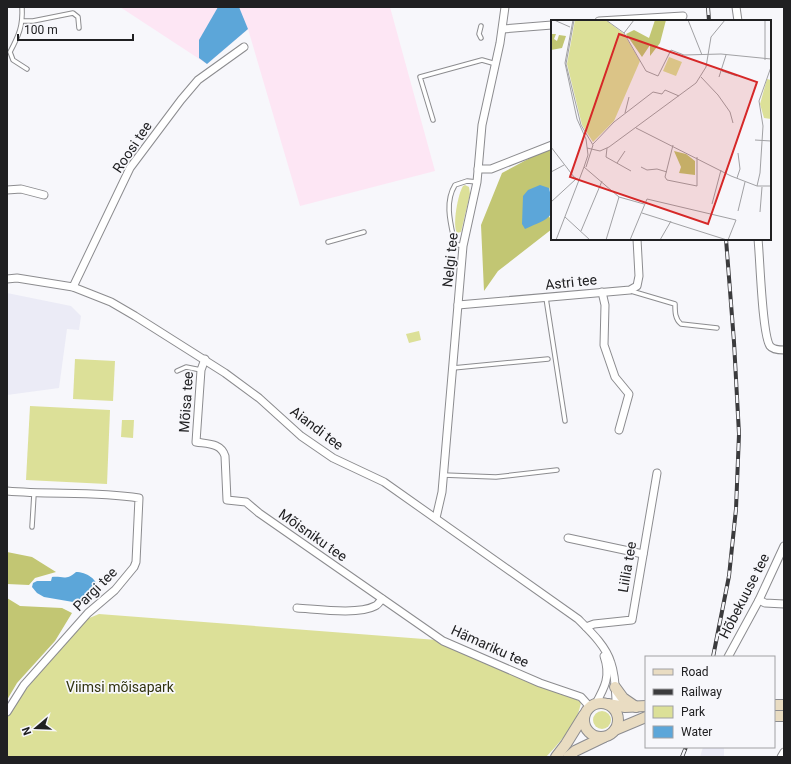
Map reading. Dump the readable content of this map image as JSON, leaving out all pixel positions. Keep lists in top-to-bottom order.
{
  "streets": {
    "street": [
      "Roosi tee",
      "Nelgi tee",
      "Astri tee",
      "Mõisa tee",
      "Aiandi tee",
      "Mõisniku tee",
      "Liilia tee",
      "Pargi tee",
      "Hõbekuuse tee",
      "Hämariku tee"
    ]
  },
  "crossings": [
    ["Roosi tee", "Aiandi tee"],
    ["Nelgi tee", "Astri tee"],
    ["Nelgi tee", "Aiandi tee"],
    ["Mõisa tee", "Aiandi tee"],
    ["Mõisa tee", "Mõisniku tee"],
    ["Aiandi tee", "Liilia tee"],
    ["Aiandi tee", "Hämariku tee"],
    ["Mõisniku tee", "Hämariku tee"]
  ],
  "parks": ["Viimsi mõisapark"],
  "legend": [
    "Road",
    "Railway",
    "Park",
    "Water"
  ],
  "scale_bar": "100 m",
  "north": "left"
}
